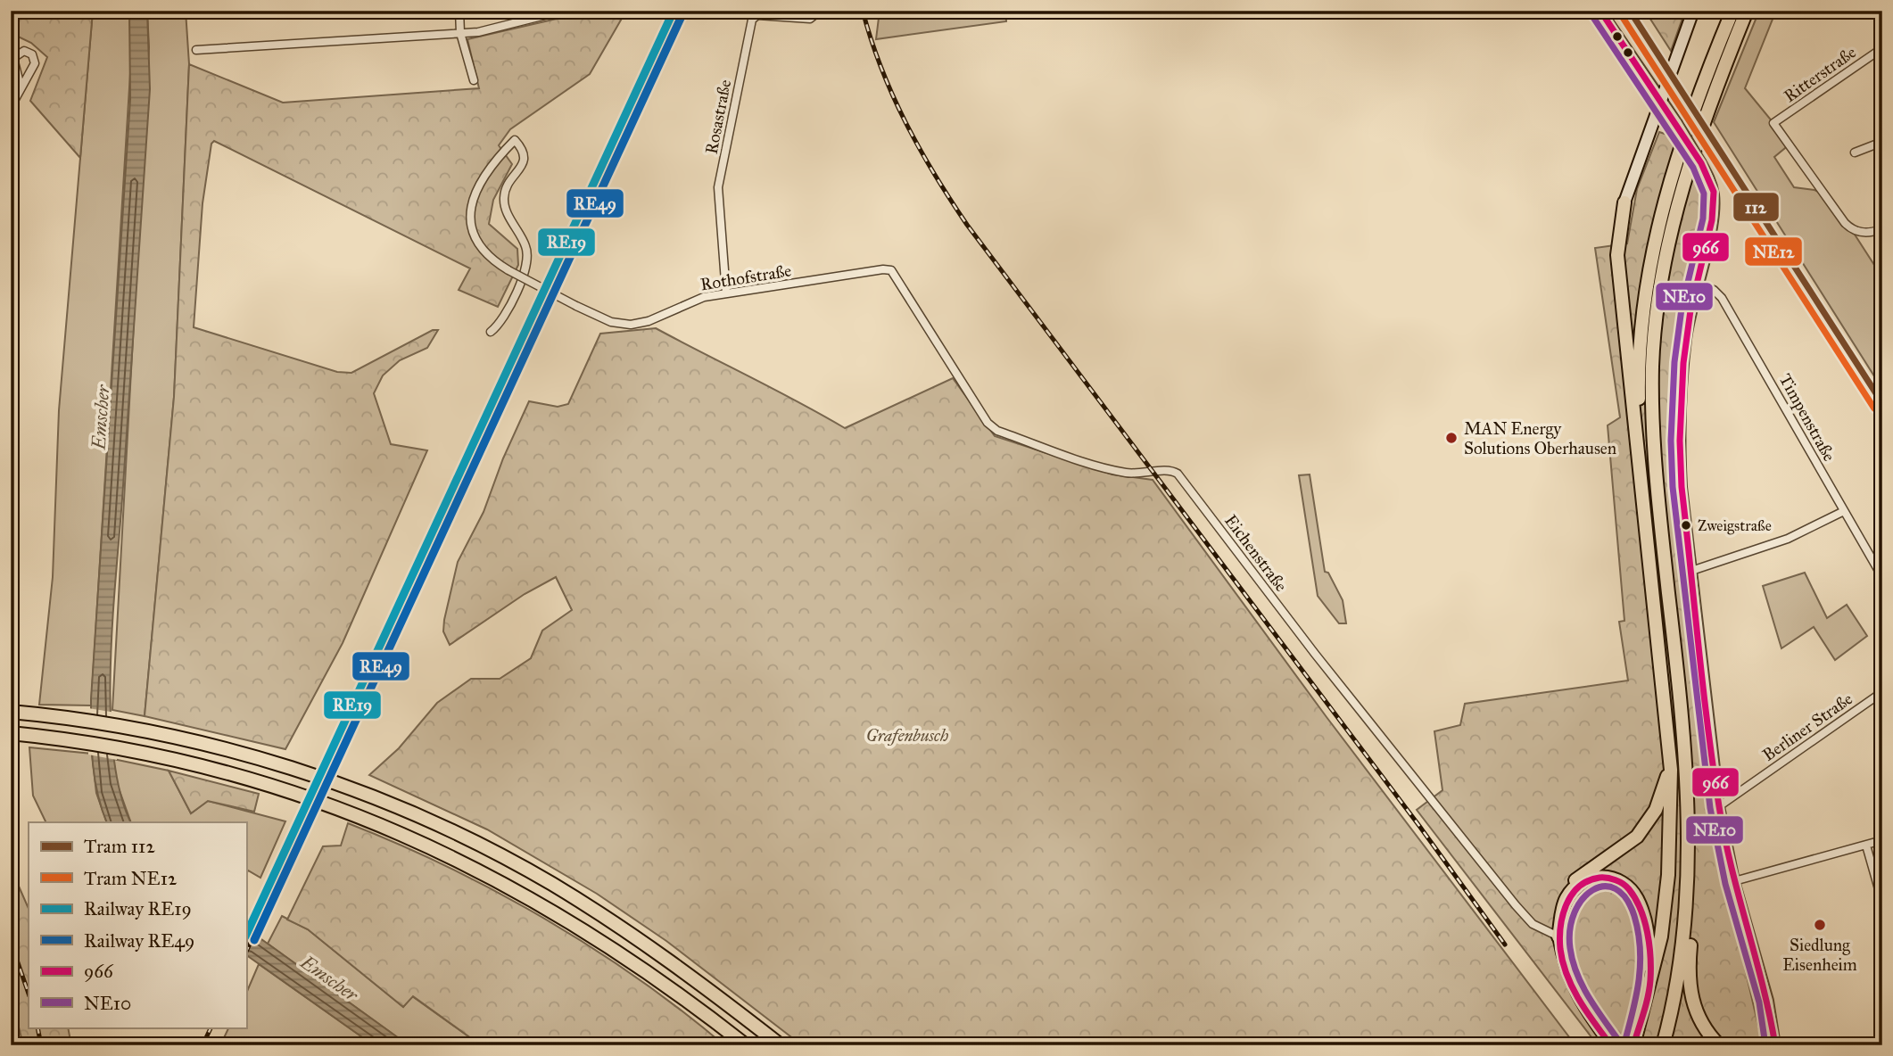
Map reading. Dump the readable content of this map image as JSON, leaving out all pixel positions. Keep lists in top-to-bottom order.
{
  "streets": {
    "street": [
      "Ritterstraße",
      "Rosastraße",
      "Rothofstraße",
      "Timpenstraße",
      "Eichenstraße",
      "Berliner Straße"
    ]
  },
  "crossings": [
    ["Rosastraße", "Rothofstraße"],
    ["Rothofstraße", "Eichenstraße"]
  ],
  "water": ["Emscher"],
  "parks": ["Grafenbusch"],
  "places": ["MAN Energy Solutions Oberhausen", "Zweigstraße", "Siedlung Eisenheim"],
  "lines": [
    "tram line 112",
    "rail line RE19",
    "transit line 966",
    "rail line RE49",
    "tram line NE12",
    "transit line NE10"
  ],
  "legend": [
    "Tram 112",
    "Tram NE12",
    "Railway RE19",
    "Railway RE49",
    "966",
    "NE10"
  ]
}
